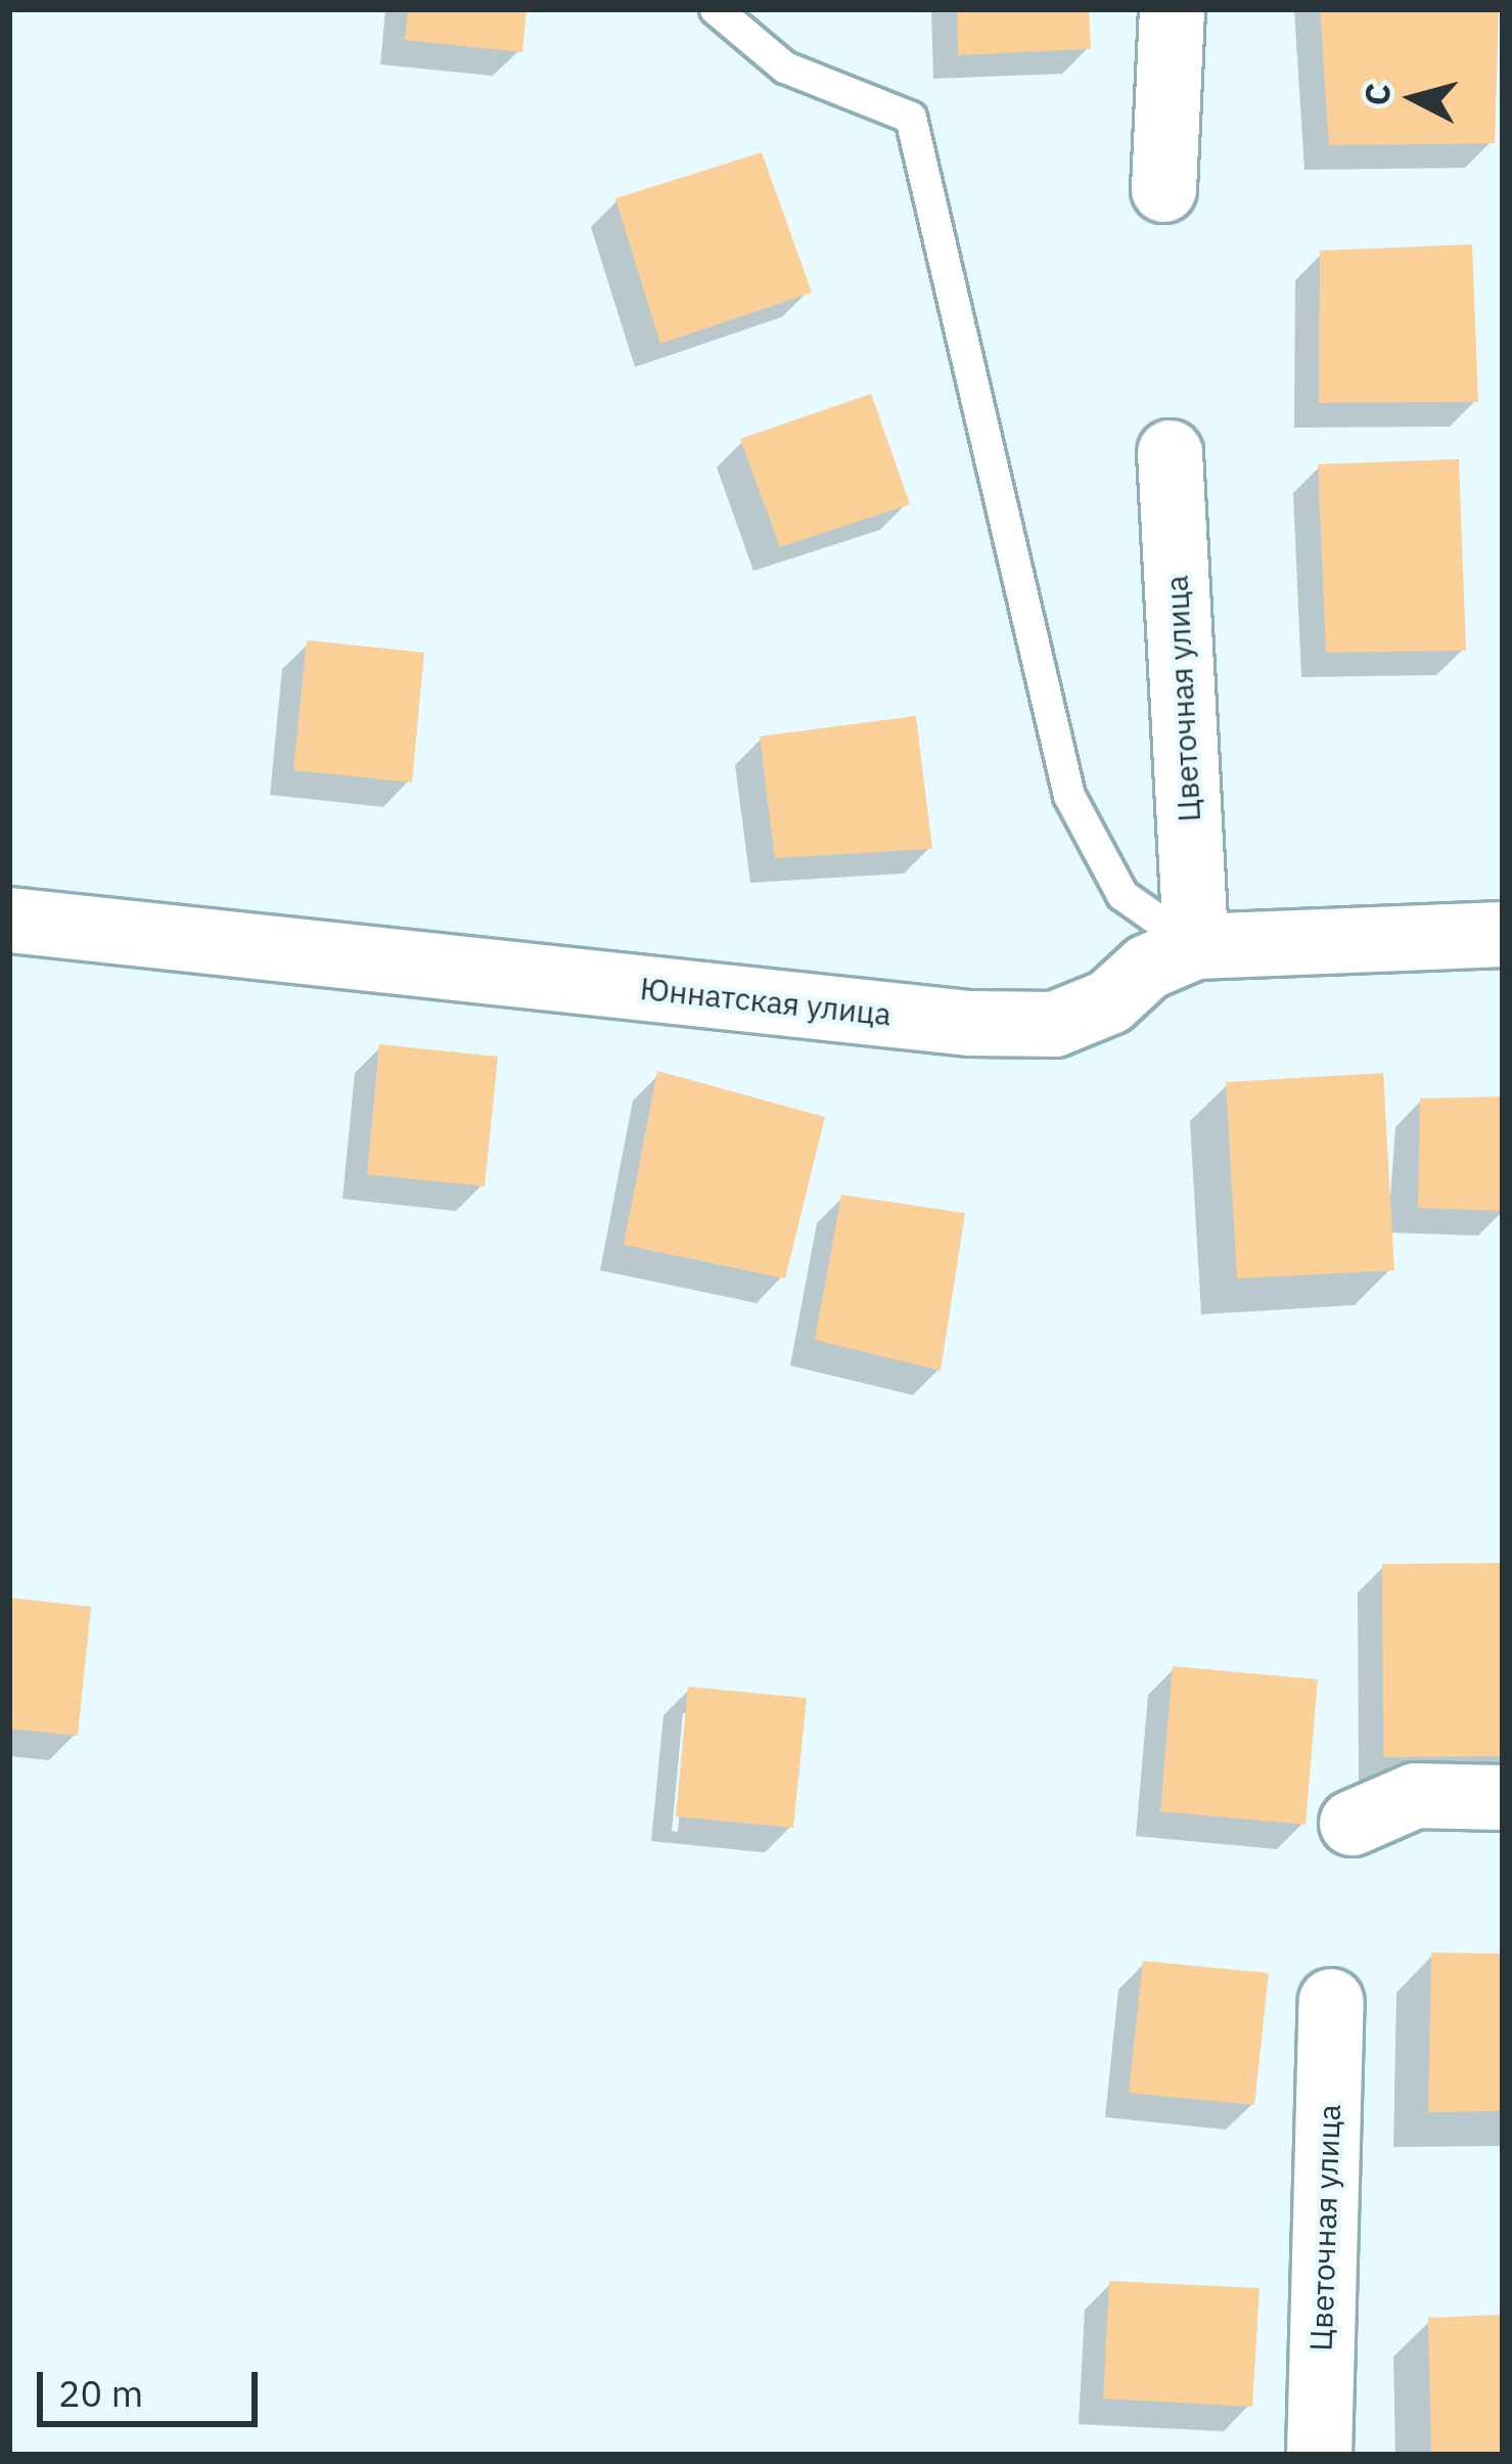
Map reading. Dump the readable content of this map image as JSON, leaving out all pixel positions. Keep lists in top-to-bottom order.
{
  "streets": {
    "street": ["Цветочная улица", "Юннатская улица"]
  },
  "crossings": [
    ["Цветочная улица", "Юннатская улица"]
  ],
  "scale_bar": "20 m",
  "north": "left"
}
